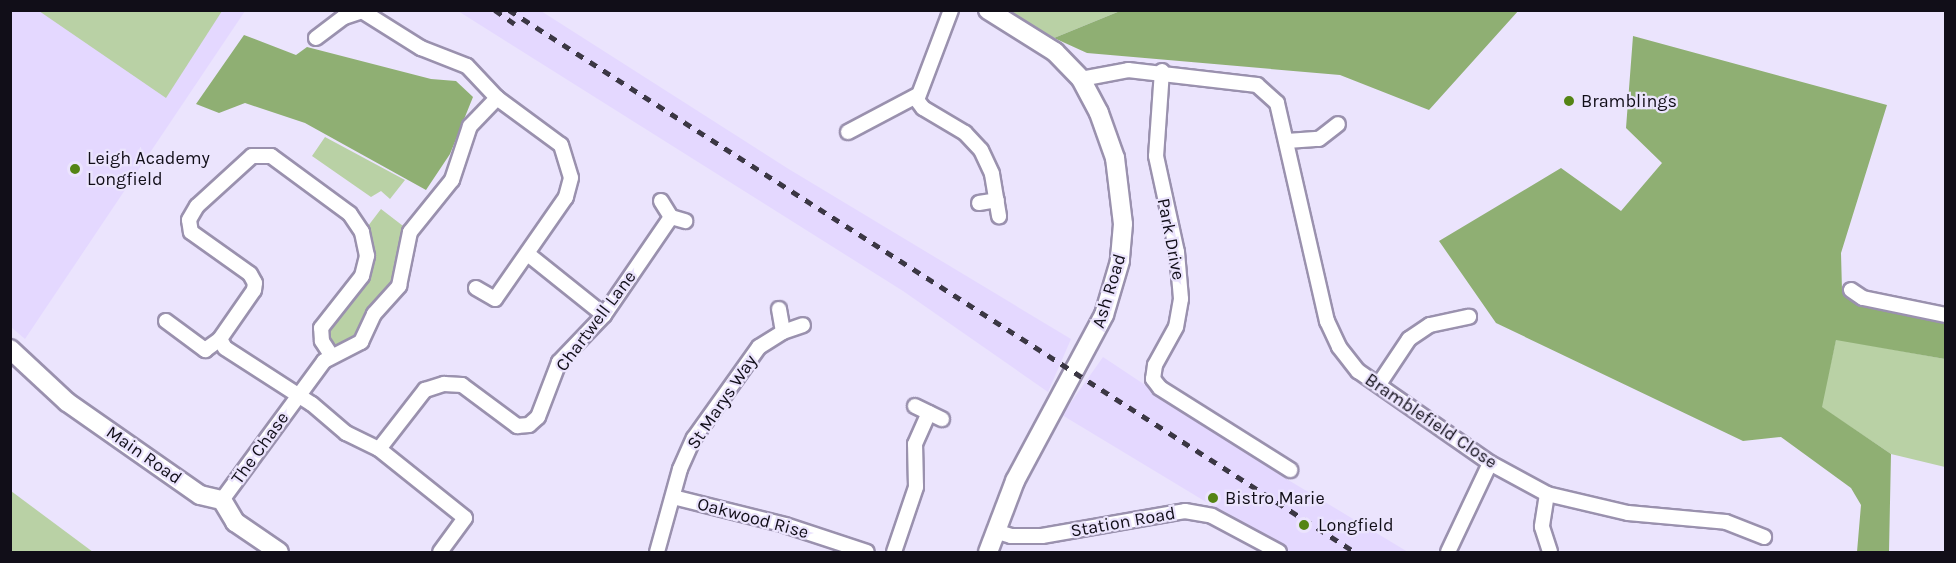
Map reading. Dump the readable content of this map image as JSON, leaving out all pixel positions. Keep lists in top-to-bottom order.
{
  "streets": {
    "street": [
      "Park Drive",
      "Ash Road",
      "Chartwell Lane",
      "St Marys Way",
      "Bramblefield Close",
      "The Chase",
      "Main Road",
      "Oakwood Rise",
      "Station Road"
    ]
  },
  "crossings": [
    ["Park Drive", "Bramblefield Close"],
    ["Ash Road", "Bramblefield Close"],
    ["Ash Road", "Station Road"],
    ["St Marys Way", "Oakwood Rise"],
    ["The Chase", "Main Road"]
  ],
  "places": [
    "Bramblings",
    "Leigh Academy Longfield",
    "Bistro Marie",
    "Longfield"
  ]
}
